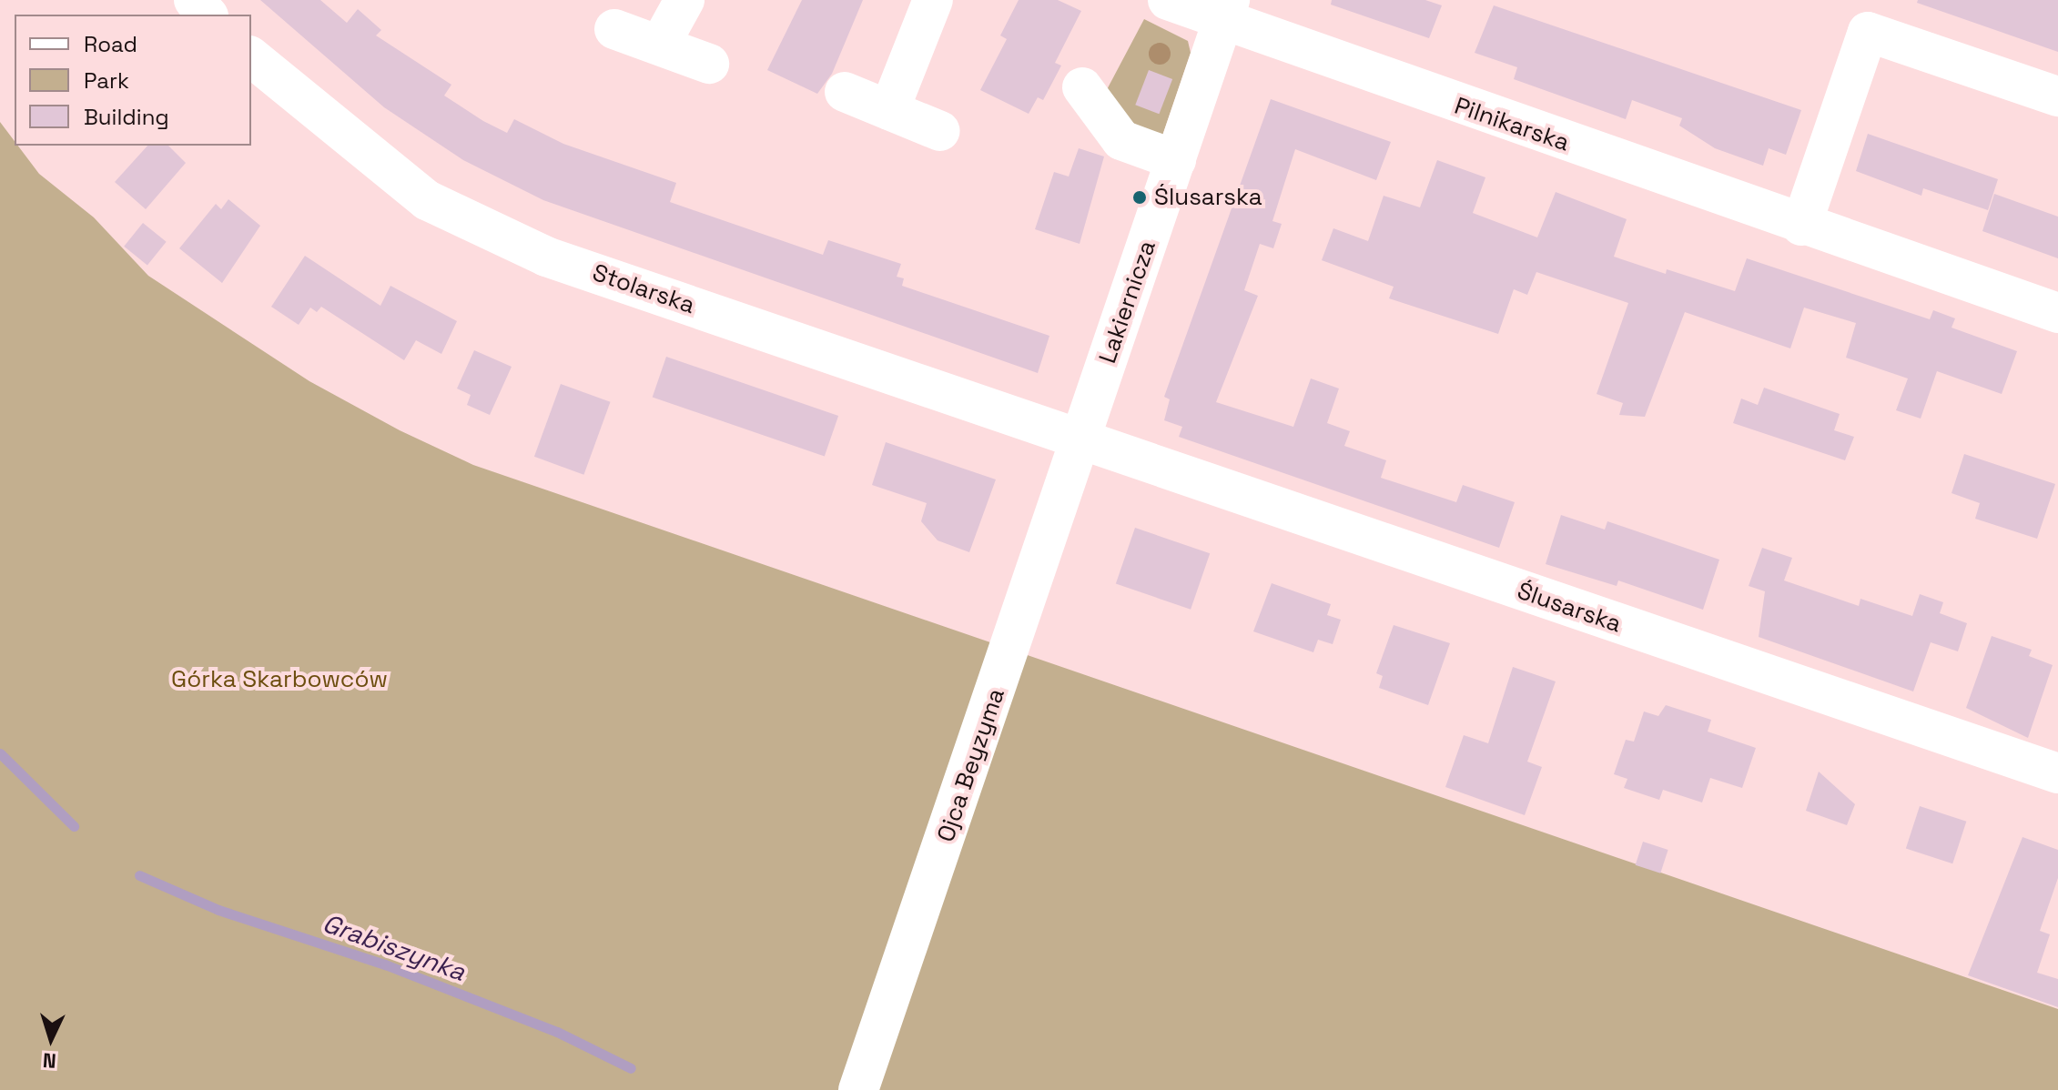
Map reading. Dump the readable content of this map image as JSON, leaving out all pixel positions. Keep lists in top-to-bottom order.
{
  "streets": {
    "street": [
      "Pilnikarska",
      "Stolarska",
      "Lakiernicza",
      "Ślusarska",
      "Ojca Beyzyma"
    ]
  },
  "crossings": [
    ["Pilnikarska", "Lakiernicza"],
    ["Stolarska", "Lakiernicza"],
    ["Stolarska", "Ślusarska"],
    ["Stolarska", "Ojca Beyzyma"],
    ["Lakiernicza", "Ślusarska"],
    ["Lakiernicza", "Ojca Beyzyma"],
    ["Ślusarska", "Ojca Beyzyma"]
  ],
  "water": ["Grabiszynka"],
  "parks": ["Górka Skarbowców"],
  "places": ["Ślusarska"],
  "legend": ["Road", "Park", "Building"],
  "north": "bottom"
}
